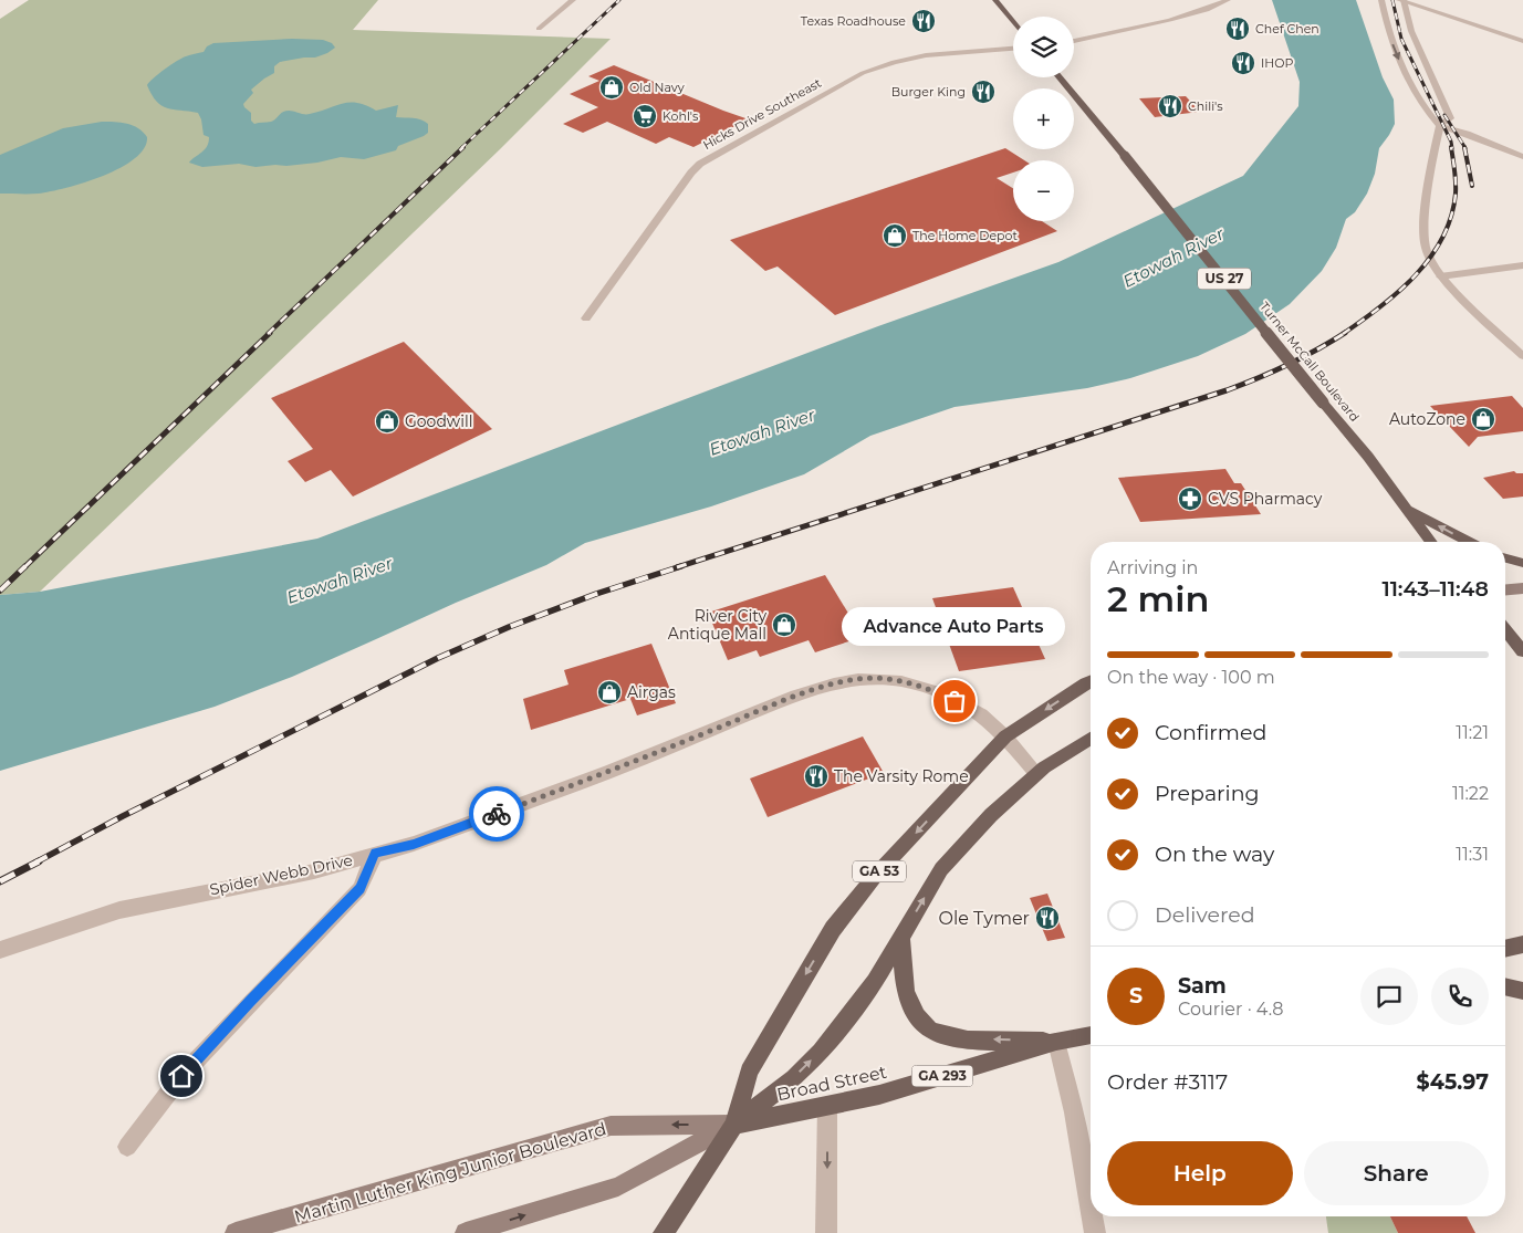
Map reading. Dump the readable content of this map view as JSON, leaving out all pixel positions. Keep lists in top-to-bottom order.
{
  "streets": {
    "main road": [
      "US 27",
      "Turner McCall Boulevard",
      "GA 53",
      "GA 293",
      "Broad Street",
      "Martin Luther King Junior Boulevard"
    ],
    "street": ["Hicks Drive Southeast", "Spider Webb Drive"]
  },
  "crossings": [
    ["GA 53", "Spider Webb Drive"],
    ["GA 53", "GA 293"],
    ["GA 53", "Broad Street"],
    ["GA 53", "Martin Luther King Junior Boulevard"],
    ["GA 293", "Broad Street"],
    ["GA 293", "Martin Luther King Junior Boulevard"],
    ["Broad Street", "Martin Luther King Junior Boulevard"]
  ],
  "water": ["Etowah River"],
  "places": {
    "restaurant": [
      "Texas Roadhouse",
      "Chef Chen",
      "IHOP",
      "Burger King",
      "Chili's",
      "The Varsity Rome",
      "Ole Tymer"
    ],
    "shop": [
      "Old Navy",
      "The Home Depot",
      "AutoZone",
      "Goodwill",
      "River City Antique Mall",
      "Airgas"
    ],
    "supermarket": ["Kohl's"],
    "pharmacy": ["CVS Pharmacy"],
    "other": ["Advance Auto Parts"]
  },
  "page": {
    "map_buttons": ["+", "−"],
    "heading": ["2 min", "Arriving in", "11:43–11:48"],
    "panel": [
      "Sam",
      "Courier · 4.8",
      "Order #3117",
      "$45.97"
    ],
    "bubble": "Advance Auto Parts",
    "bar": "On the way · 100 m",
    "list": [
      ["Confirmed", "11:21"],
      ["Preparing", "11:22"],
      ["On the way", "11:31"],
      "Delivered"
    ],
    "round": "S",
    "buttons": ["Help", "Share"]
  }
}
